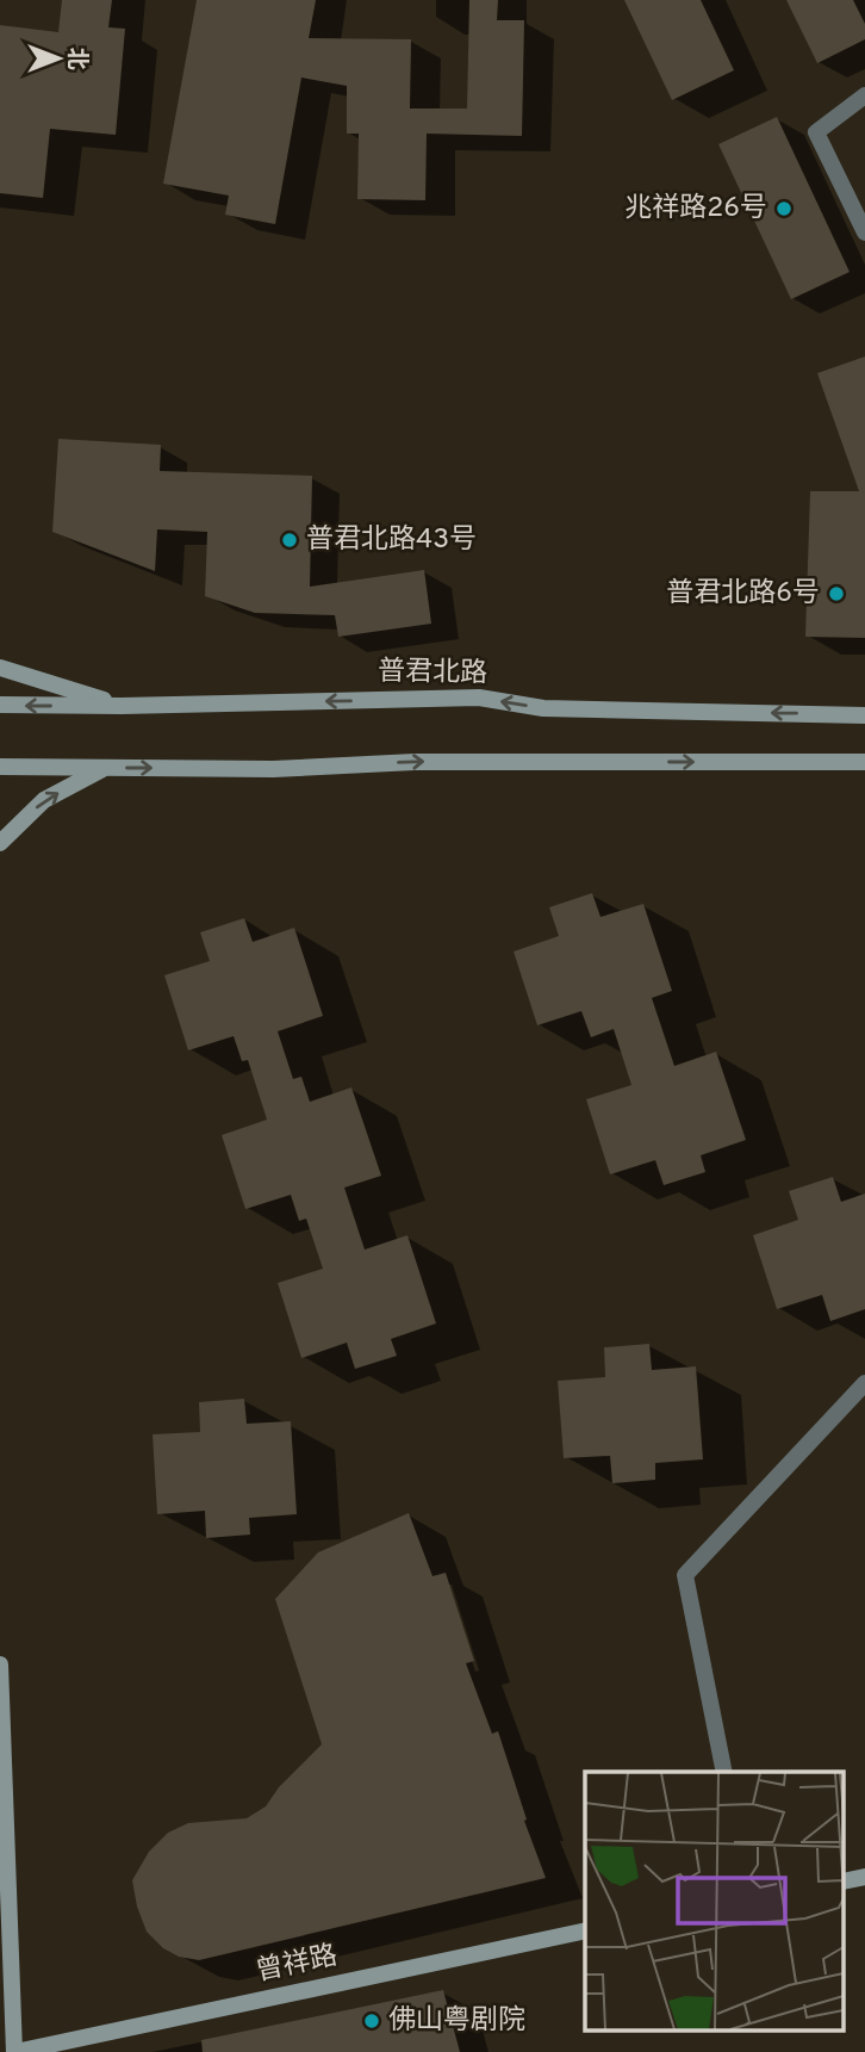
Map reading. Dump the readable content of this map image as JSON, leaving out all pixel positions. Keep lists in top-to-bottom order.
{
  "streets": {
    "main road": ["普君北路", "曾祥路"]
  },
  "places": [
    "兆祥路26号",
    "普君北路43号",
    "普君北路6号",
    "佛山粤剧院"
  ],
  "north": "right"
}
